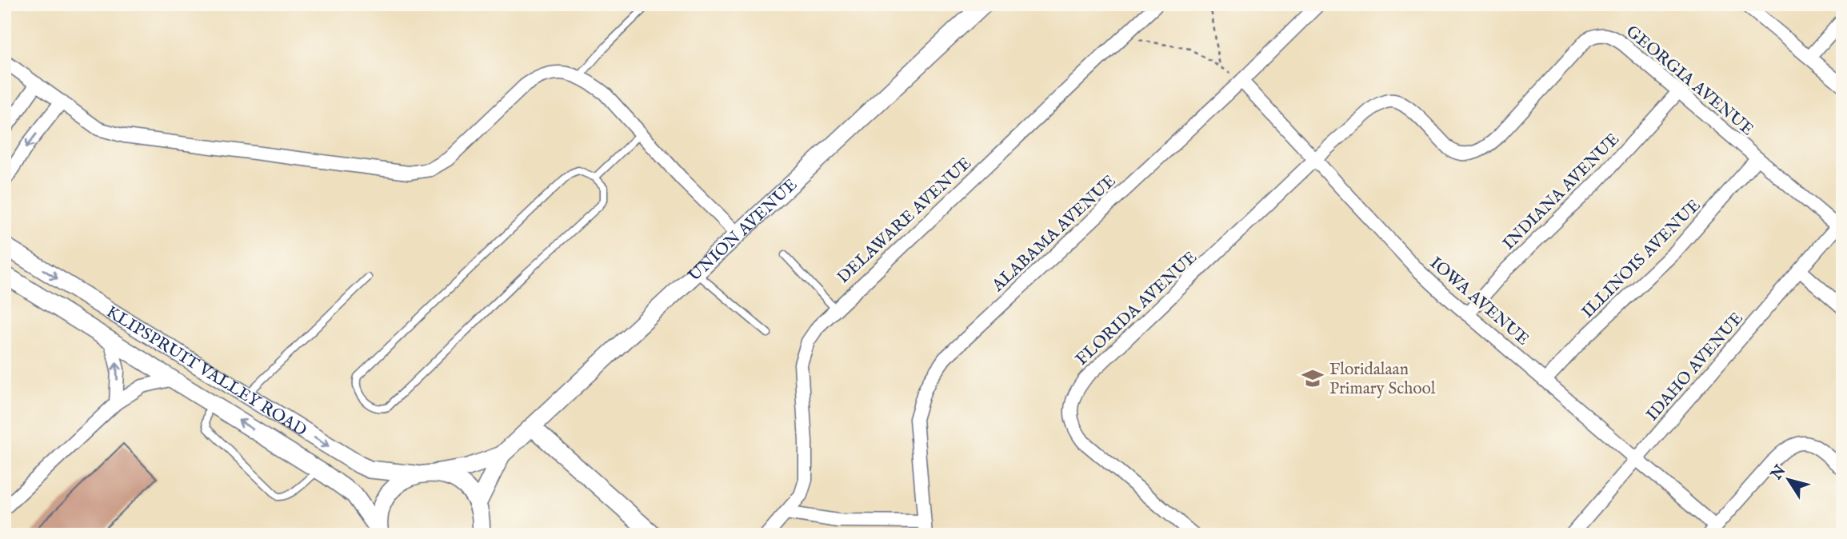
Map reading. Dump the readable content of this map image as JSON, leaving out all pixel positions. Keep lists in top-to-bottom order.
{
  "streets": {
    "street": [
      "GEORGIA AVENUE",
      "INDIANA AVENUE",
      "DELAWARE AVENUE",
      "UNION AVENUE",
      "ALABAMA AVENUE",
      "ILLINOIS AVENUE",
      "IOWA AVENUE",
      "FLORIDA AVENUE",
      "IDAHO AVENUE",
      "KLIPSPRUIT VALLEY ROAD"
    ]
  },
  "crossings": [
    ["GEORGIA AVENUE", "INDIANA AVENUE"],
    ["GEORGIA AVENUE", "ILLINOIS AVENUE"],
    ["GEORGIA AVENUE", "IOWA AVENUE"],
    ["GEORGIA AVENUE", "FLORIDA AVENUE"],
    ["GEORGIA AVENUE", "IDAHO AVENUE"],
    ["INDIANA AVENUE", "IOWA AVENUE"],
    ["UNION AVENUE", "KLIPSPRUIT VALLEY ROAD"],
    ["ALABAMA AVENUE", "IOWA AVENUE"],
    ["ILLINOIS AVENUE", "IOWA AVENUE"],
    ["IOWA AVENUE", "FLORIDA AVENUE"],
    ["IOWA AVENUE", "IDAHO AVENUE"]
  ],
  "places": {
    "school or university": ["Floridalaan Primary School"]
  },
  "north": "top left"
}
